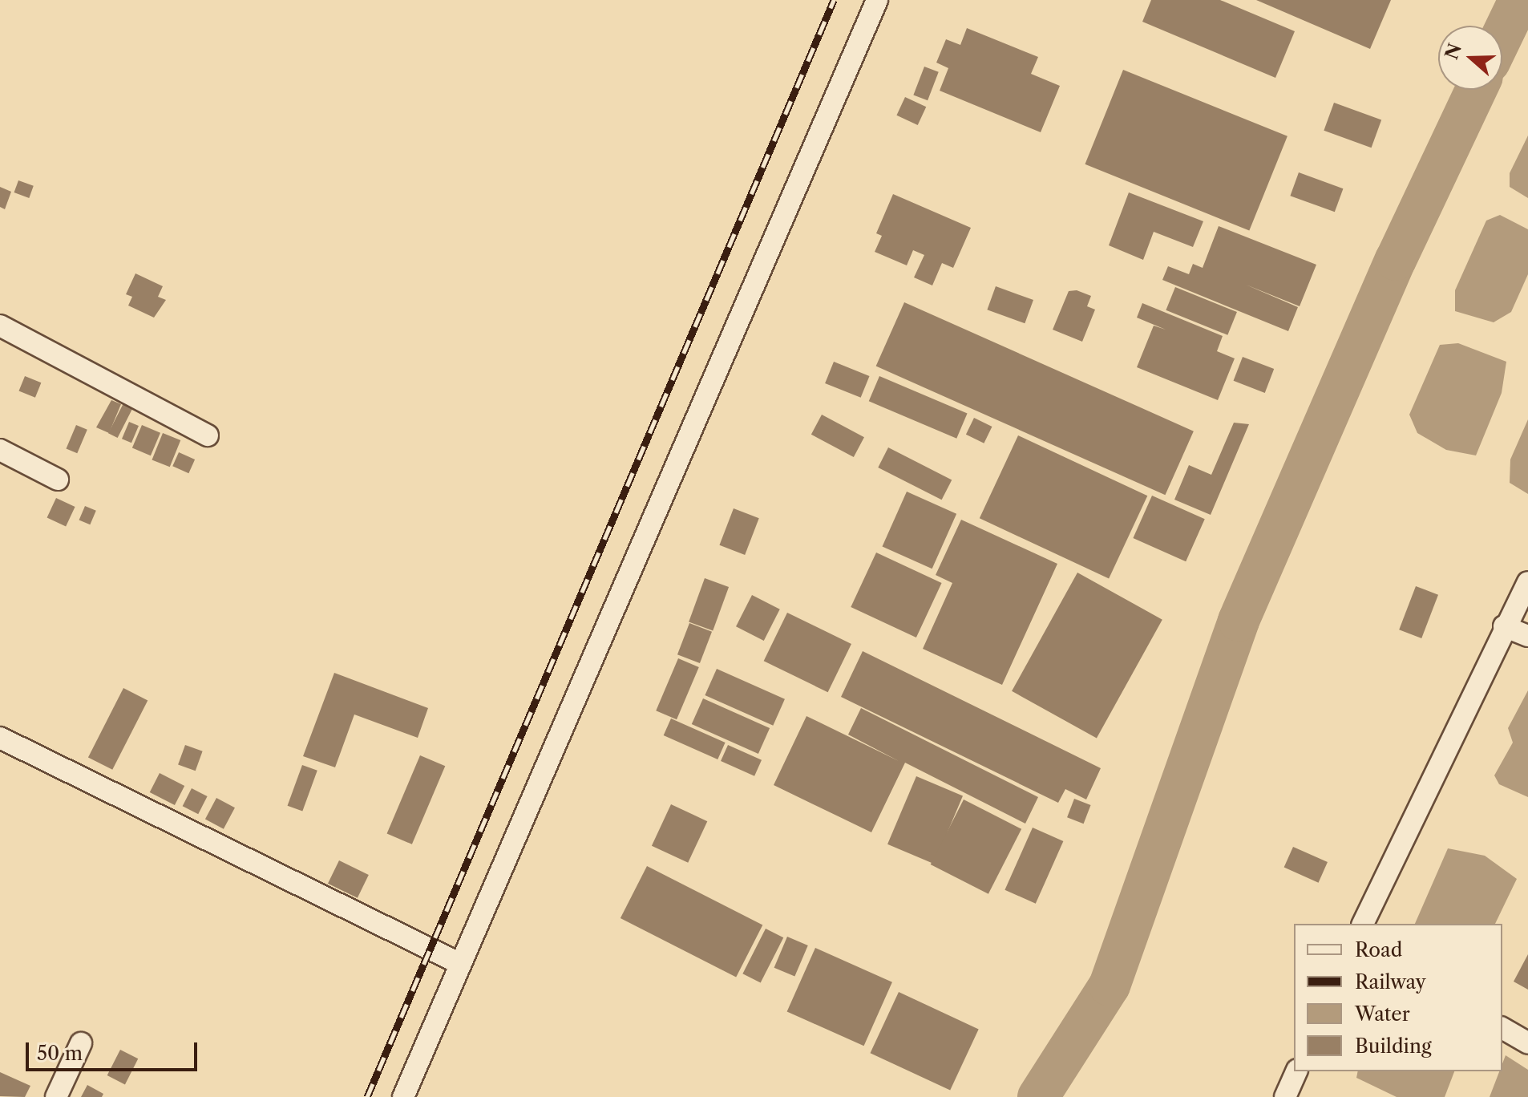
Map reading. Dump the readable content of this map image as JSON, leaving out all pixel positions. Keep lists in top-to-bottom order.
{
  "legend": [
    "Road",
    "Railway",
    "Water",
    "Building"
  ],
  "scale_bar": "50 m",
  "north": "left"
}
